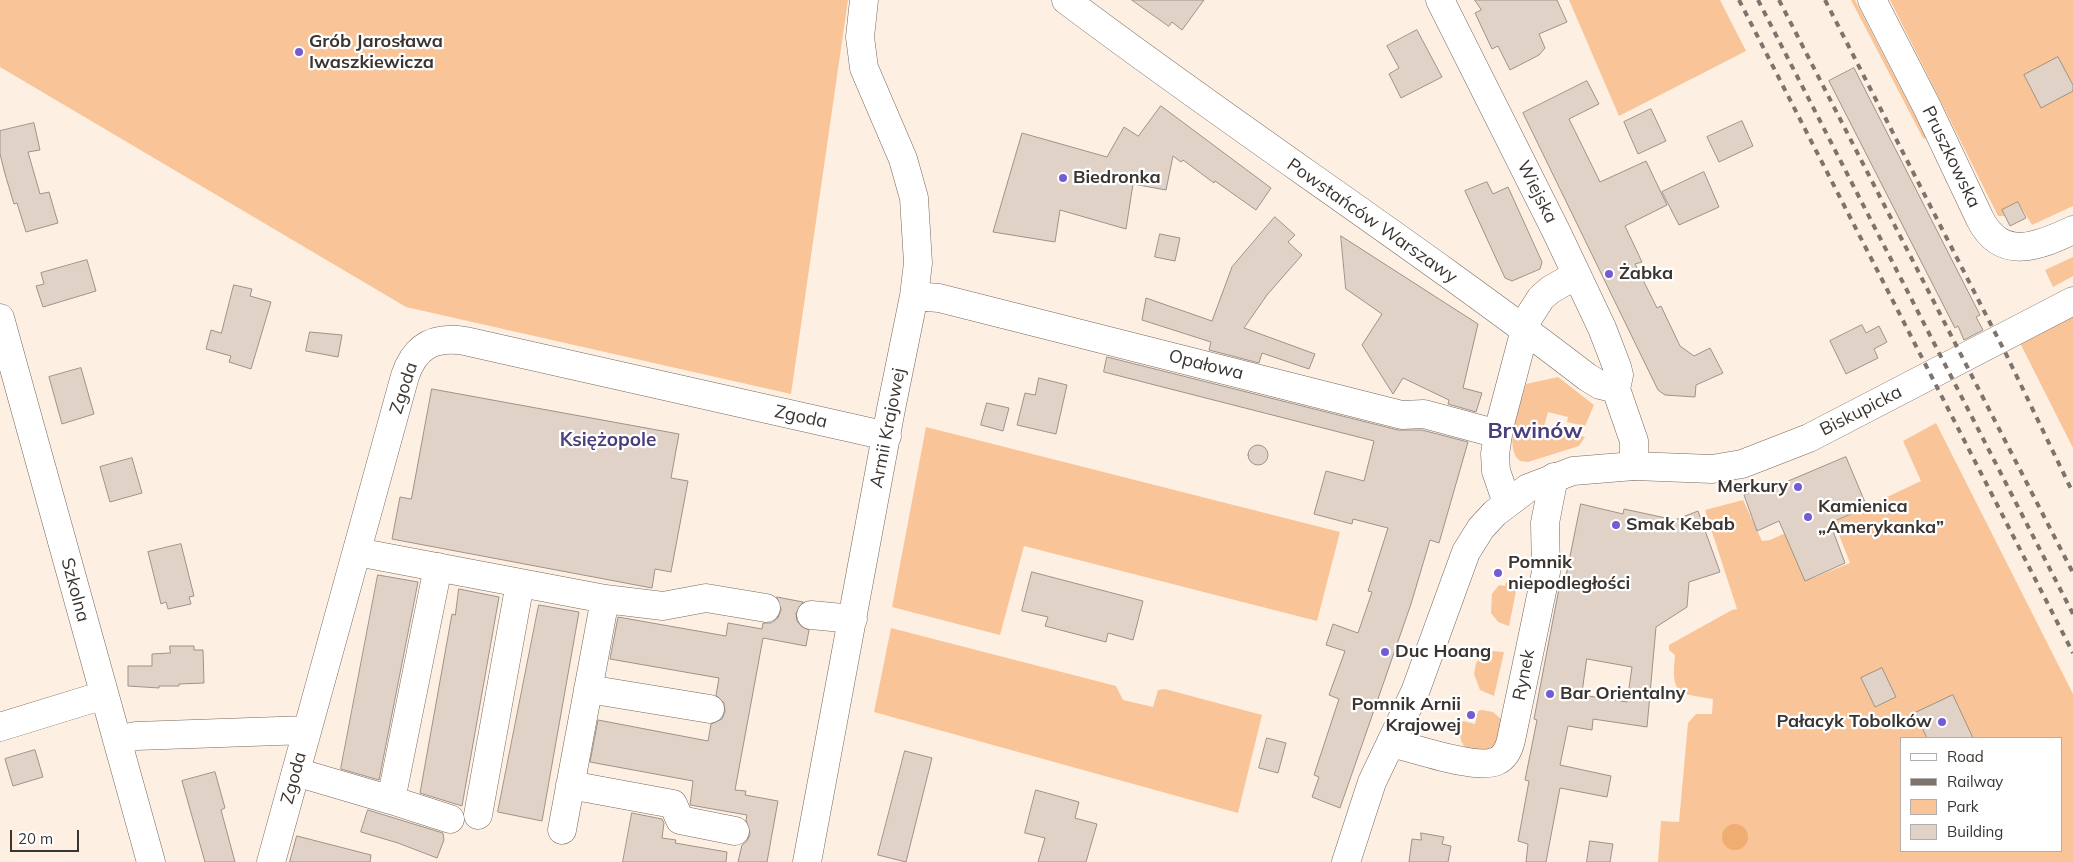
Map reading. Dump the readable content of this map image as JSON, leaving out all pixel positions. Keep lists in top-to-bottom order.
{
  "streets": {
    "street": [
      "Pruszkowska",
      "Wiejska",
      "Powstańców Warszawy",
      "Opałowa",
      "Zgoda",
      "Biskupicka",
      "Armii Krajowej",
      "Szkolna",
      "Rynek"
    ]
  },
  "crossings": [
    ["Wiejska", "Powstańców Warszawy"],
    ["Opałowa", "Armii Krajowej"],
    ["Zgoda", "Armii Krajowej"]
  ],
  "districts": ["Brwinów", "Księżopole"],
  "places": [
    "Grób Jarosława Iwaszkiewicza",
    "Biedronka",
    "Żabka",
    "Merkury",
    "Kamienica „Amerykanka”",
    "Smak Kebab",
    "Pomnik niepodległości",
    "Duc Hoang",
    "Bar Orientalny",
    "Pomnik Arnii Krajowej",
    "Pałacyk Tobolków"
  ],
  "legend": [
    "Road",
    "Railway",
    "Park",
    "Building"
  ],
  "scale_bar": "20 m"
}
